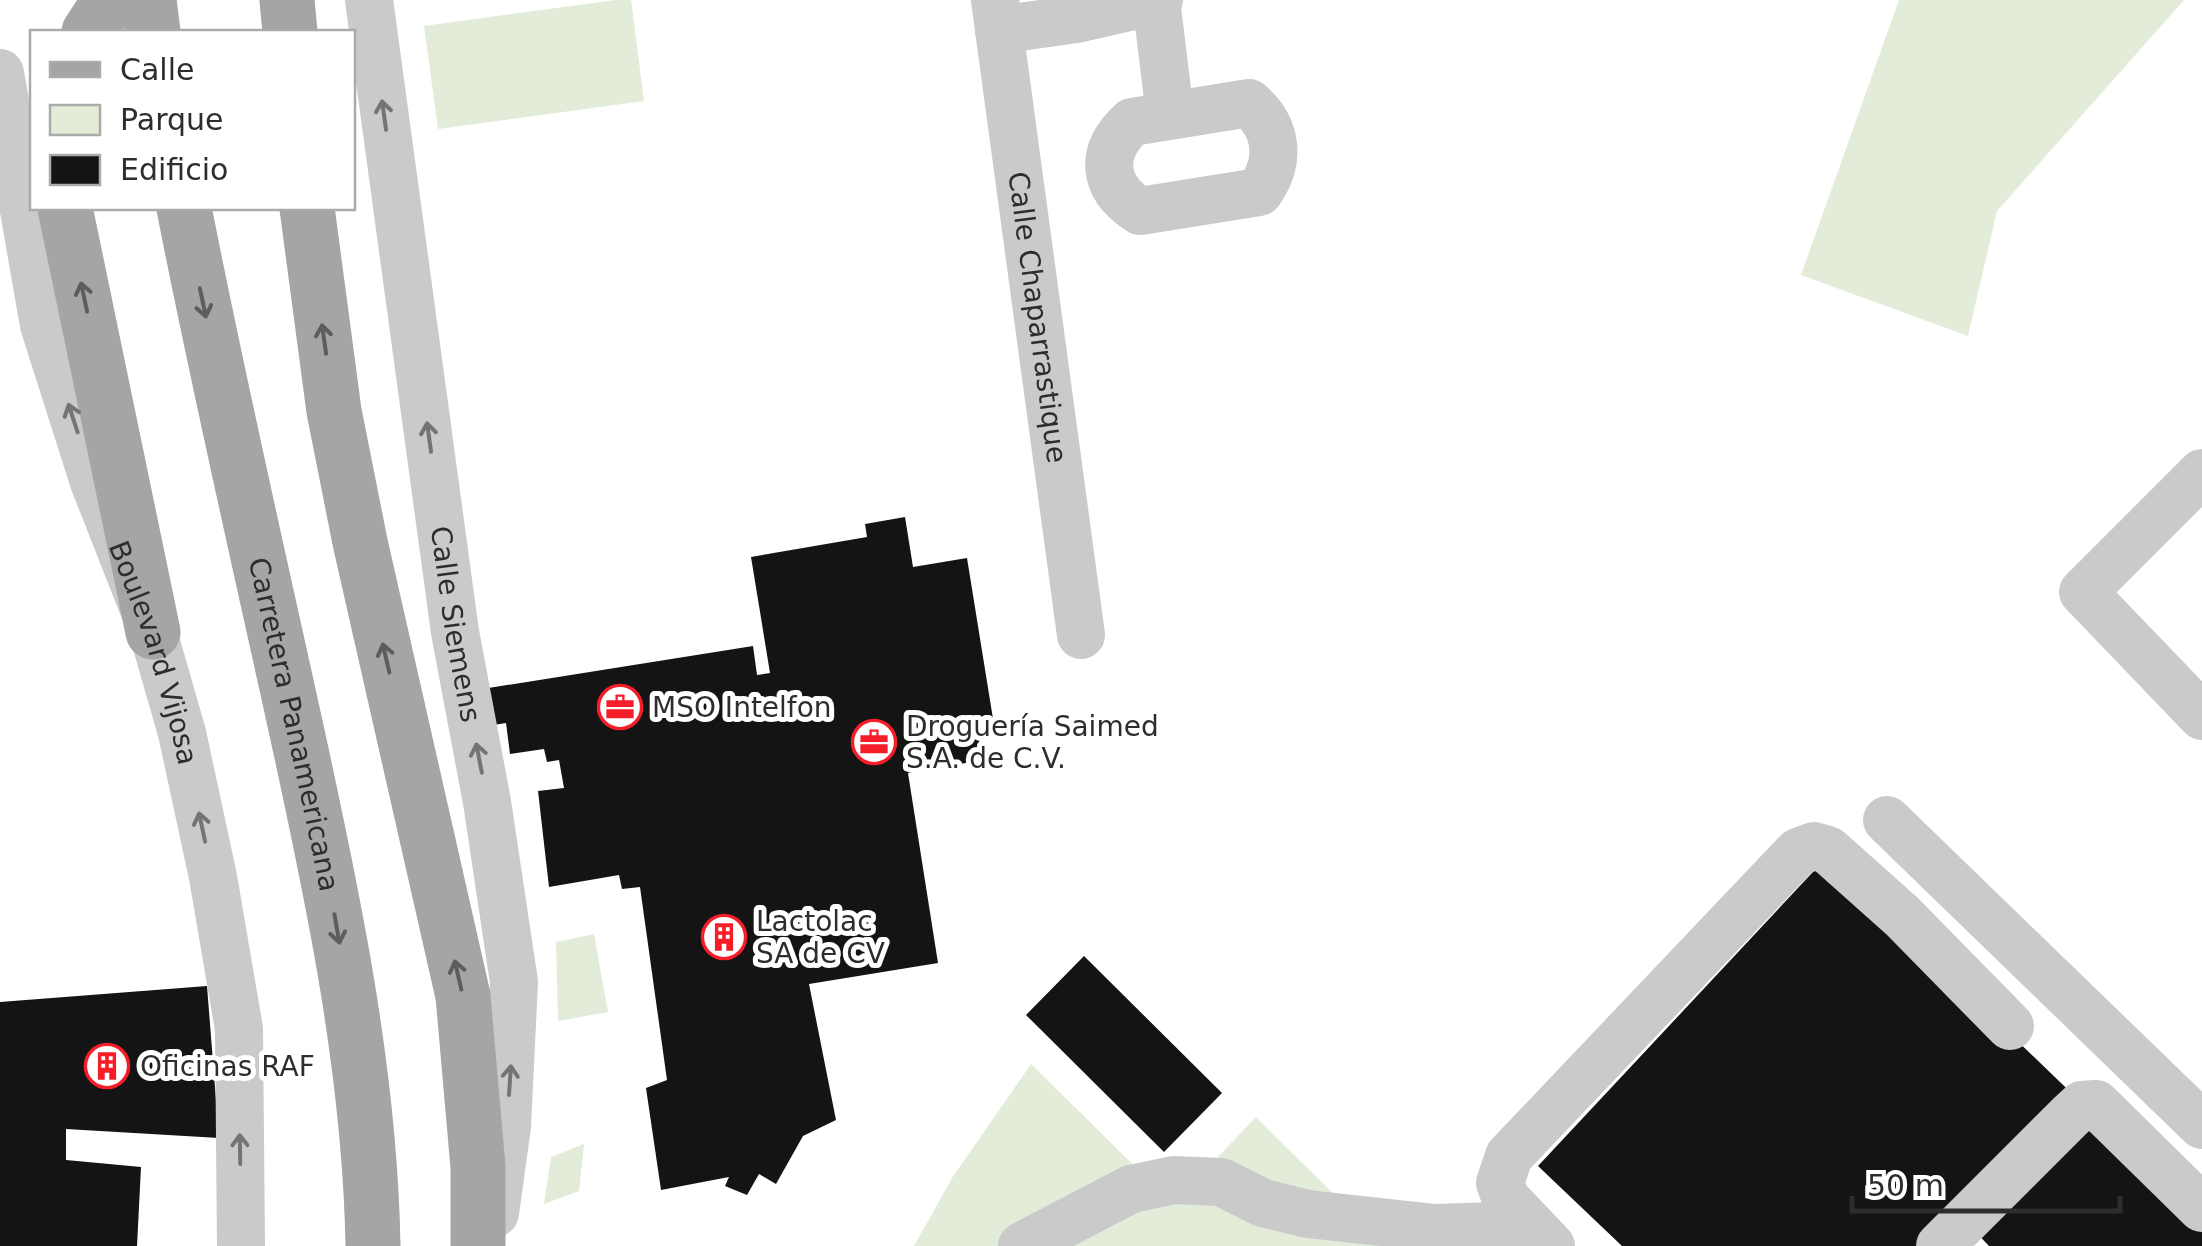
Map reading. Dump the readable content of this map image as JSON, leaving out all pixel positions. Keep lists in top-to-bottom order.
{
  "streets": {
    "main road": ["Carretera Panamericana"],
    "street": ["Calle Chaparrastique", "Calle Siemens", "Boulevard Vijosa"]
  },
  "one_way": ["Calle Siemens", "Boulevard Vijosa"],
  "places": {
    "office": ["MSO Intelfon", "Droguería Saimed S.A. de C.V."],
    "building": ["Lactolac SA de CV", "Oficinas RAF"]
  },
  "legend": ["Calle", "Parque", "Edificio"],
  "scale_bar": "50 m"
}
